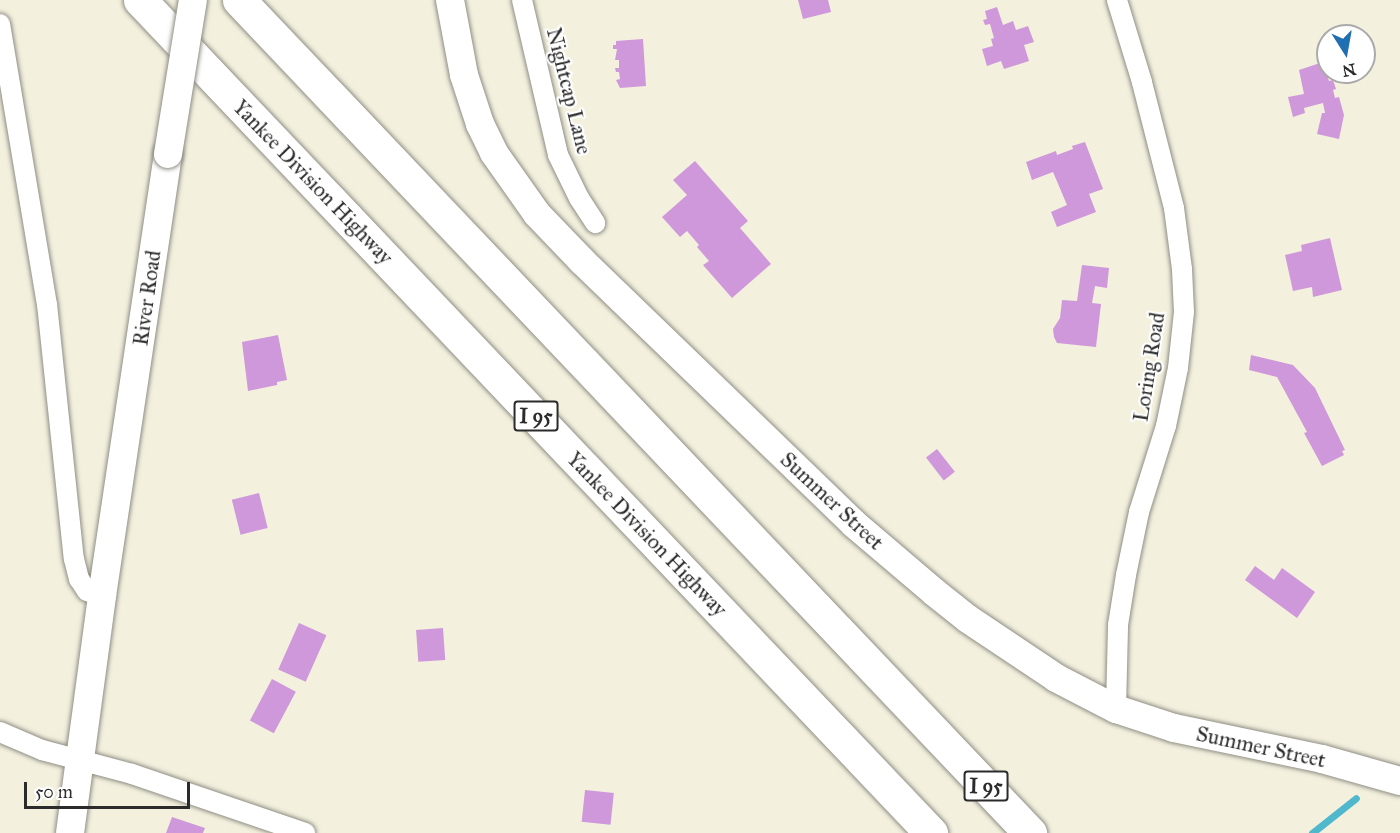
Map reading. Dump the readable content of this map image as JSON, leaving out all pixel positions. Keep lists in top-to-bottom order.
{
  "streets": {
    "highway": ["Yankee Division Highway", "I 95"],
    "street": [
      "Nightcap Lane",
      "River Road",
      "Loring Road",
      "Summer Street"
    ]
  },
  "crossings": [
    ["Loring Road", "Summer Street"]
  ],
  "scale_bar": "50 m",
  "north": "bottom"
}
